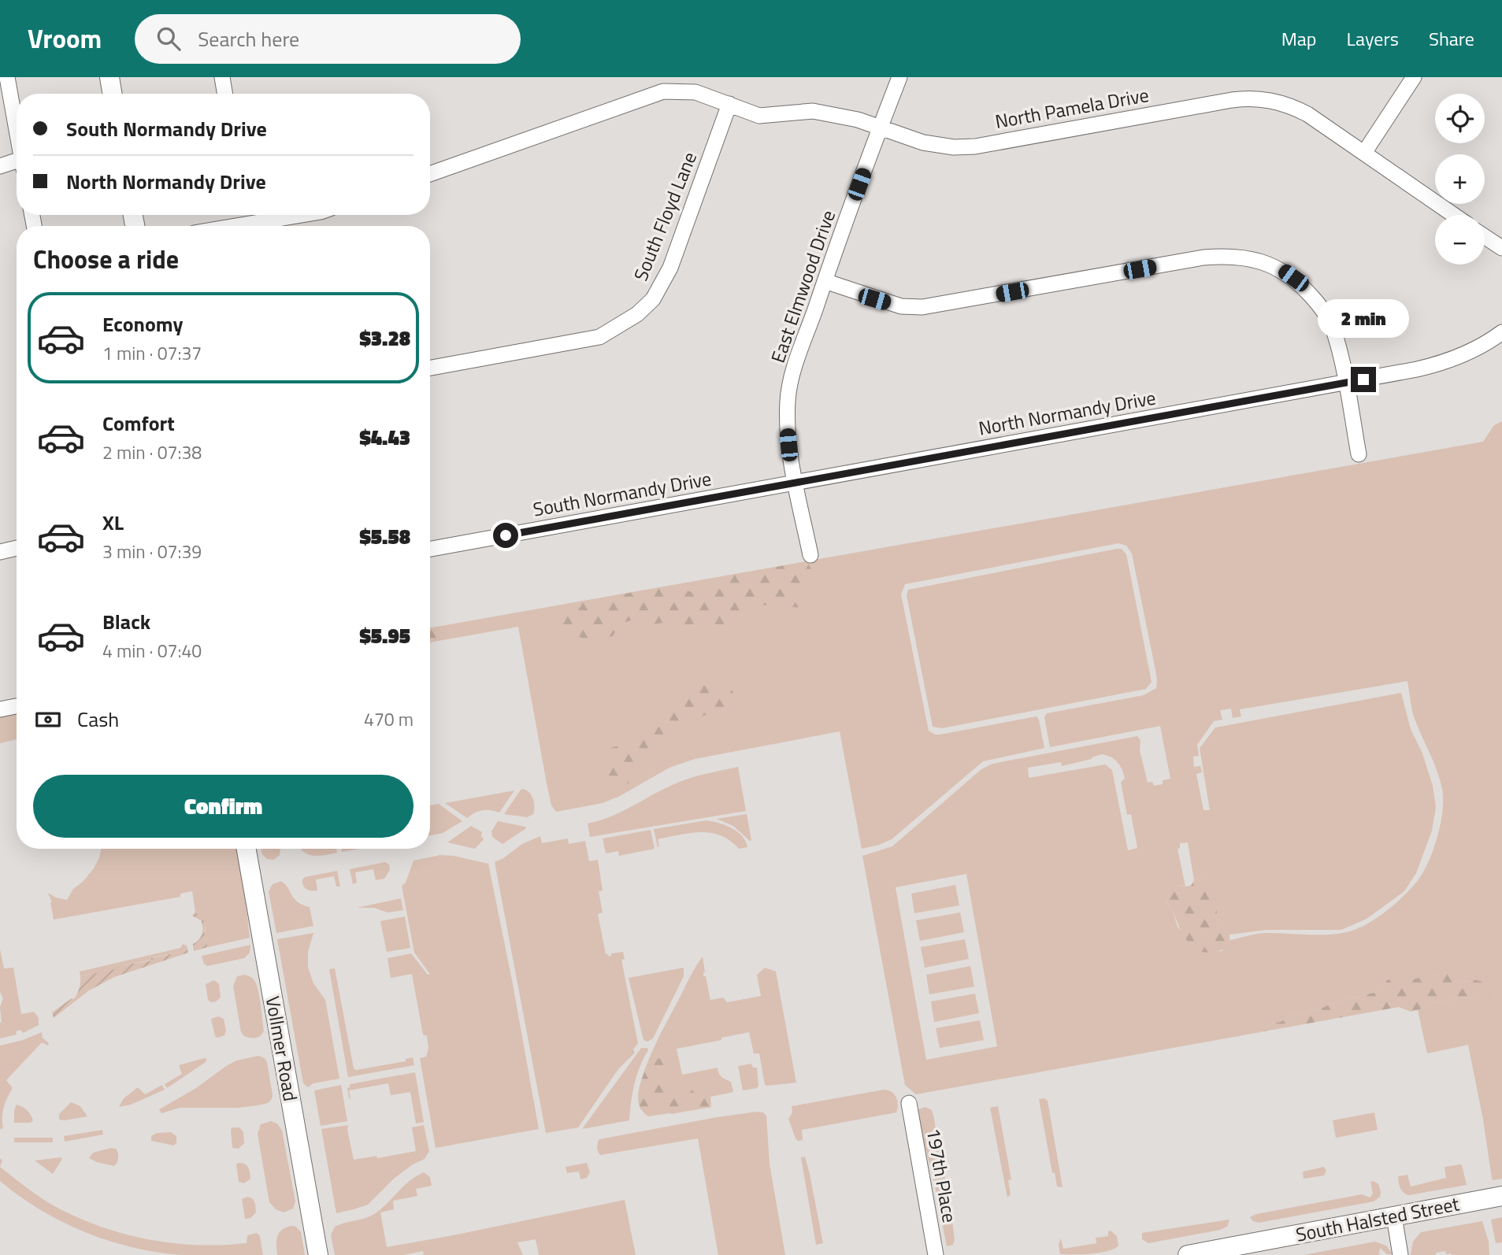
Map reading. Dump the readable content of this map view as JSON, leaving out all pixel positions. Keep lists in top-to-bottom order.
{
  "streets": {
    "main road": ["Vollmer Road", "South Halsted Street"],
    "street": [
      "North Pamela Drive",
      "South Floyd Lane",
      "East Elmwood Drive",
      "North Normandy Drive",
      "South Normandy Drive",
      "197th Place"
    ]
  },
  "crossings": [
    ["North Pamela Drive", "South Floyd Lane"],
    ["North Pamela Drive", "East Elmwood Drive"],
    ["East Elmwood Drive", "North Normandy Drive"],
    ["East Elmwood Drive", "South Normandy Drive"],
    ["North Normandy Drive", "South Normandy Drive"]
  ],
  "page": {
    "header": "Vroom",
    "search": "Search here",
    "nav": ["Map", "Layers", "Share"],
    "map_buttons": ["+", "−"],
    "banner": ["South Normandy Drive", "North Normandy Drive"],
    "heading": "Choose a ride",
    "list": [
      {
        "name": "Economy",
        "note": "1 min · 07:37",
        "value": "$3.28"
      },
      {
        "name": "Comfort",
        "note": "2 min · 07:38",
        "value": "$4.43"
      },
      {
        "name": "XL",
        "note": "3 min · 07:39",
        "value": "$5.58"
      },
      {
        "name": "Black",
        "note": "4 min · 07:40",
        "value": "$5.95"
      }
    ],
    "bubble": "2 min",
    "pay": ["Cash", "470 m"],
    "buttons": "Confirm"
  }
}
